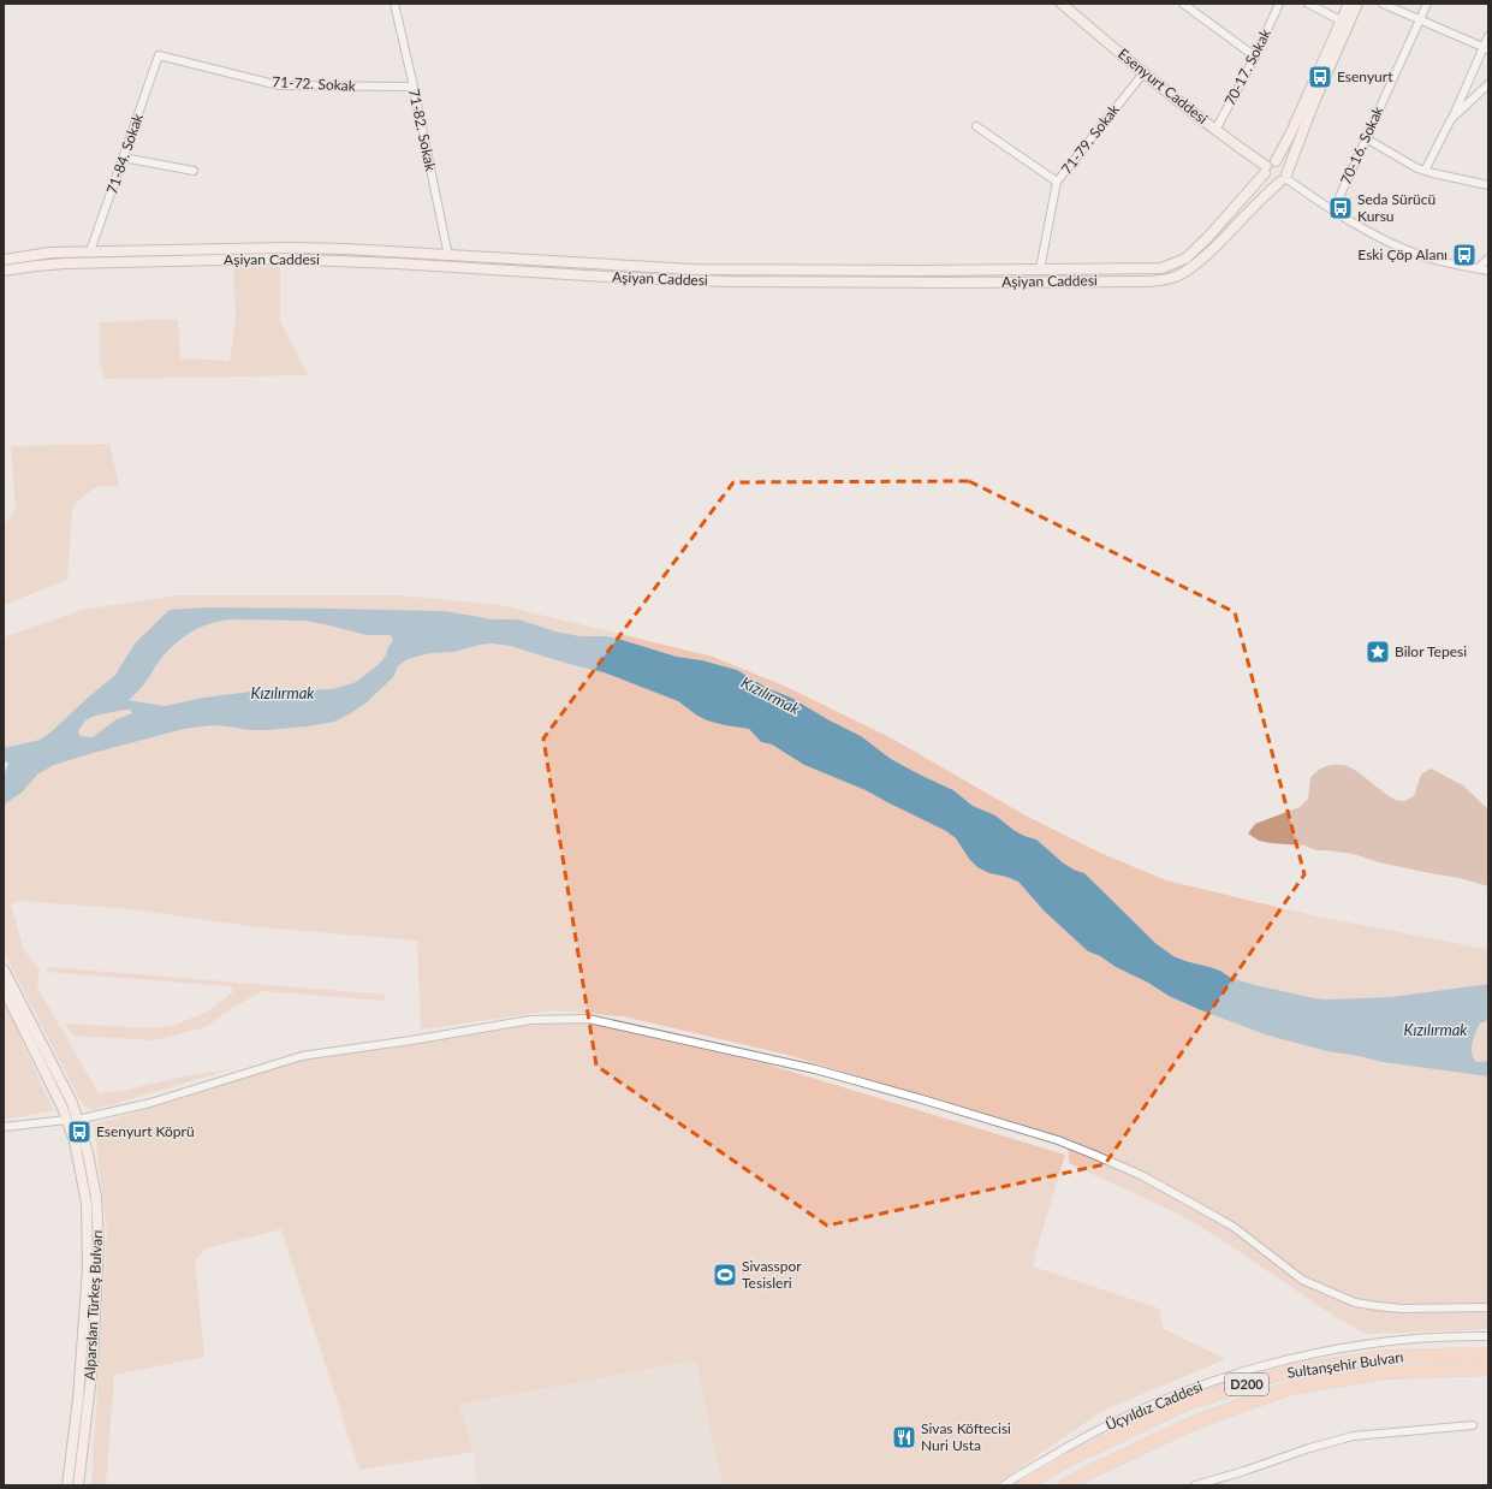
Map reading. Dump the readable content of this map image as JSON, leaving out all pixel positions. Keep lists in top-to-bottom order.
{
  "streets": {
    "highway": ["Sultanşehir Bulvarı", "D200"],
    "street": [
      "70-17. Sokak",
      "71-72. Sokak",
      "Esenyurt Caddesi",
      "71-82. Sokak",
      "71-79. Sokak",
      "70-16. Sokak",
      "71-84. Sokak",
      "Aşiyan Caddesi",
      "Alparslan Türkeş Bulvarı",
      "Üçyıldız Caddesi"
    ]
  },
  "crossings": [
    ["70-17. Sokak", "Esenyurt Caddesi"],
    ["71-72. Sokak", "71-82. Sokak"],
    ["71-72. Sokak", "71-84. Sokak"],
    ["Esenyurt Caddesi", "71-79. Sokak"],
    ["Esenyurt Caddesi", "Aşiyan Caddesi"],
    ["71-82. Sokak", "Aşiyan Caddesi"],
    ["71-79. Sokak", "Aşiyan Caddesi"],
    ["71-84. Sokak", "Aşiyan Caddesi"]
  ],
  "water": ["Kızılırmak"],
  "places": {
    "bus stop": [
      "Esenyurt",
      "Seda Sürücü Kursu",
      "Eski Çöp Alanı",
      "Esenyurt Köprü"
    ],
    "place": ["Bilor Tepesi"],
    "sports": ["Sivasspor Tesisleri"],
    "restaurant": ["Sivas Köftecisi Nuri Usta"]
  }
}
